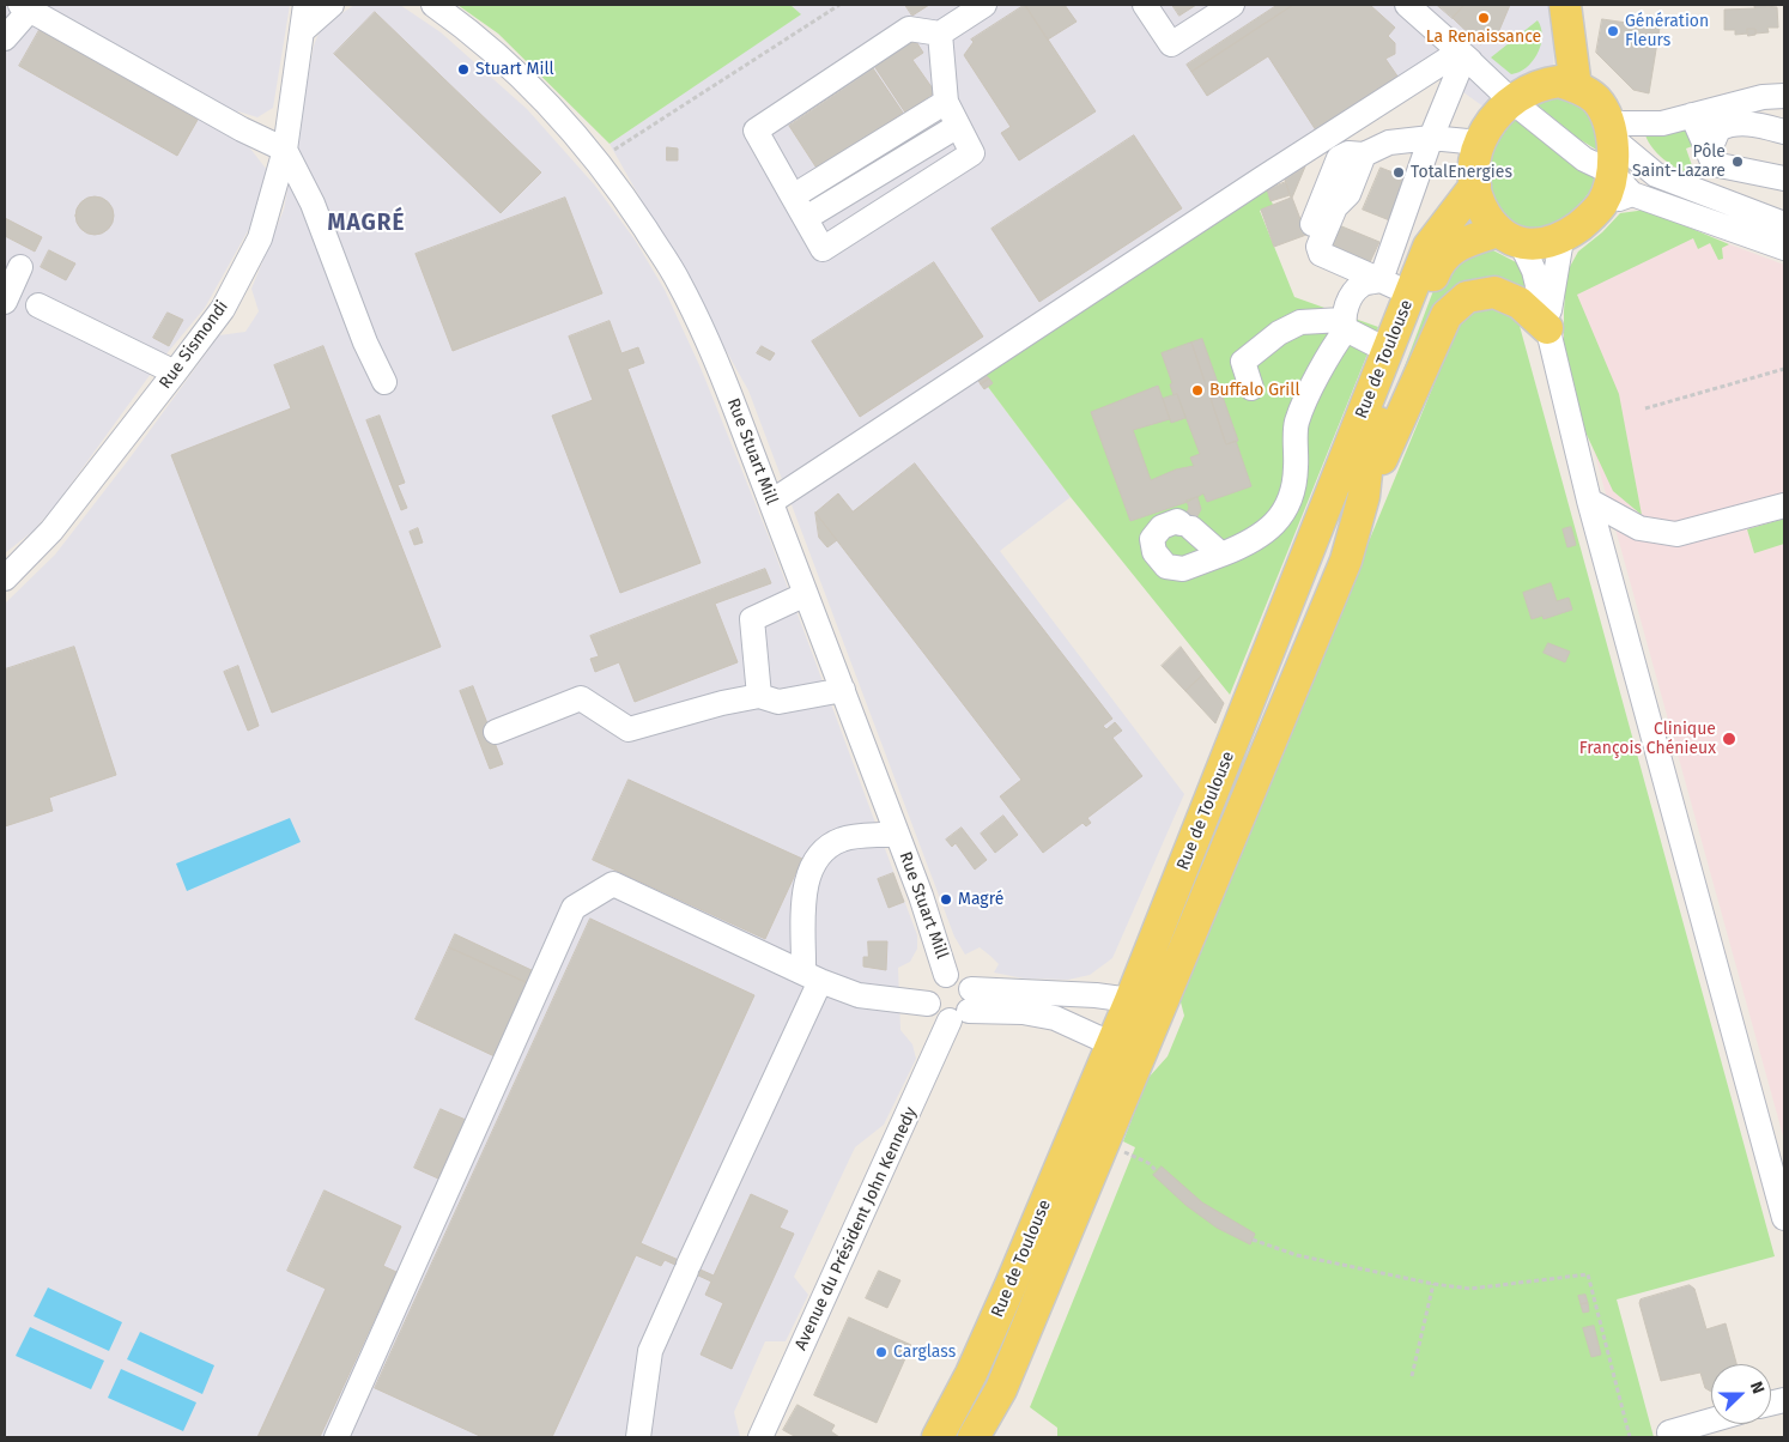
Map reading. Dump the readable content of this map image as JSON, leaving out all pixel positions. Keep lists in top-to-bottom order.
{
  "streets": {
    "main road": ["Rue de Toulouse"],
    "street": ["Rue Sismondi", "Rue Stuart Mill", "Avenue du Président John Kennedy"]
  },
  "crossings": [
    ["Rue Stuart Mill", "Avenue du Président John Kennedy"]
  ],
  "districts": ["MAGRÉ"],
  "places": [
    "La Renaissance",
    "Génération Fleurs",
    "Stuart Mill",
    "Pôle Saint-Lazare",
    "TotalEnergies",
    "Buffalo Grill",
    "Clinique François Chénieux",
    "Magré",
    "Carglass"
  ],
  "north": "right"
}
